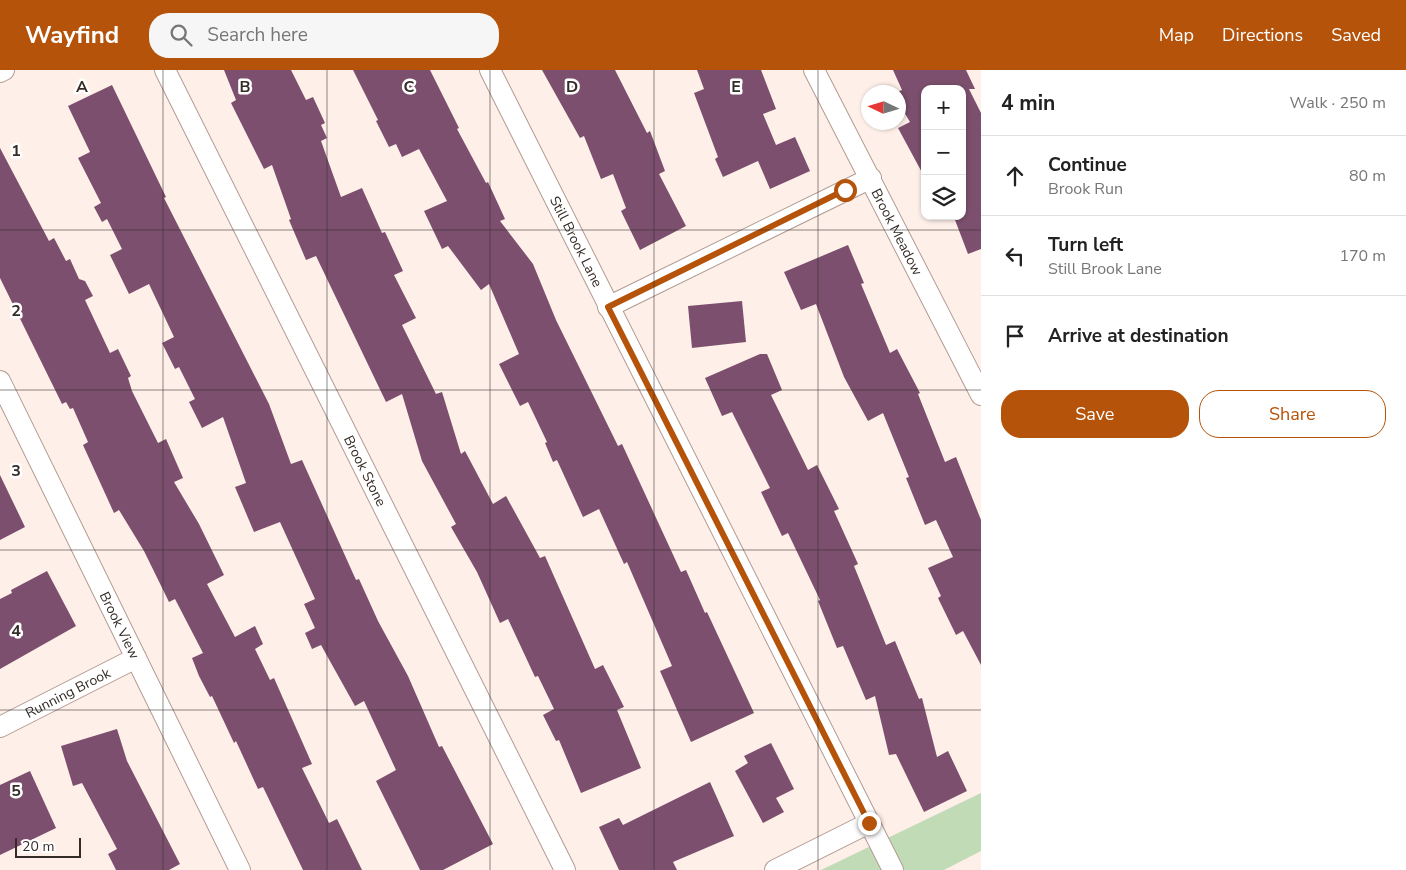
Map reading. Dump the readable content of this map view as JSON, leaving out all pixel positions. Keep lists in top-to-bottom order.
{
  "streets": {
    "street": [
      "Brook Meadow",
      "Still Brook Lane",
      "Brook Stone",
      "Brook View",
      "Running Brook"
    ]
  },
  "crossings": [
    ["Brook View", "Running Brook"]
  ],
  "scale_bar": "20 m",
  "north": "left",
  "page": {
    "header": "Wayfind",
    "search": "Search here",
    "nav": ["Map", "Directions", "Saved"],
    "heading": ["4 min", "Walk · 250 m"],
    "map_buttons": ["+", "−"],
    "list": [
      ["Continue", "Brook Run", "80 m"],
      ["Turn left", "Still Brook Lane", "170 m"],
      "Arrive at destination"
    ],
    "buttons": ["Save", "Share"],
    "scale": "20 m"
  },
  "grid": {
    "columns": [
      "A",
      "B",
      "C",
      "D",
      "E"
    ],
    "rows": [
      "1",
      "2",
      "3",
      "4",
      "5"
    ]
  }
}
